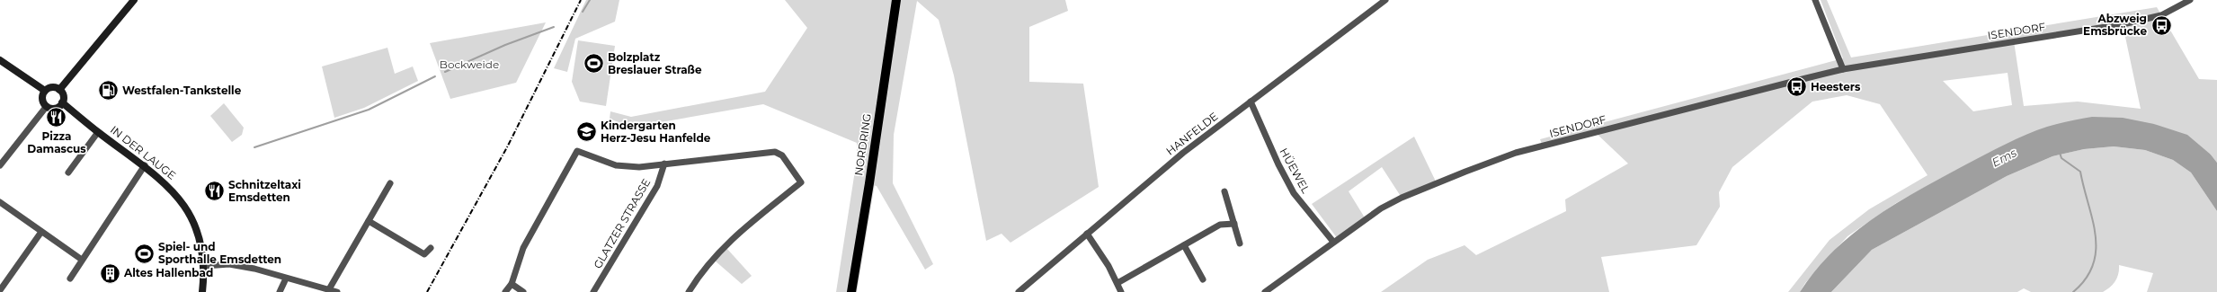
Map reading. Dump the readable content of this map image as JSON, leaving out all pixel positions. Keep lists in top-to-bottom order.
{
  "streets": {
    "main road": ["NORDRING"],
    "street": [
      "ISENDORF",
      "HANFELDE",
      "IN DER LAUGE",
      "HÜEWEL",
      "GLATZER STRASSE"
    ]
  },
  "crossings": [
    ["ISENDORF", "HÜEWEL"],
    ["HANFELDE", "HÜEWEL"]
  ],
  "water": ["Ems"],
  "parks": ["Bockweide"],
  "places": {
    "bus stop": ["Abzweig Emsbrücke", "Heesters"],
    "sports": ["Bolzplatz Breslauer Straße", "Spiel- und Sporthalle Emsdetten"],
    "fuel station": ["Westfalen-Tankstelle"],
    "restaurant": ["Pizza Damascus", "Schnitzeltaxi Emsdetten"],
    "school or university": ["Kindergarten Herz-Jesu Hanfelde"],
    "building": ["Altes Hallenbad"]
  }
}
